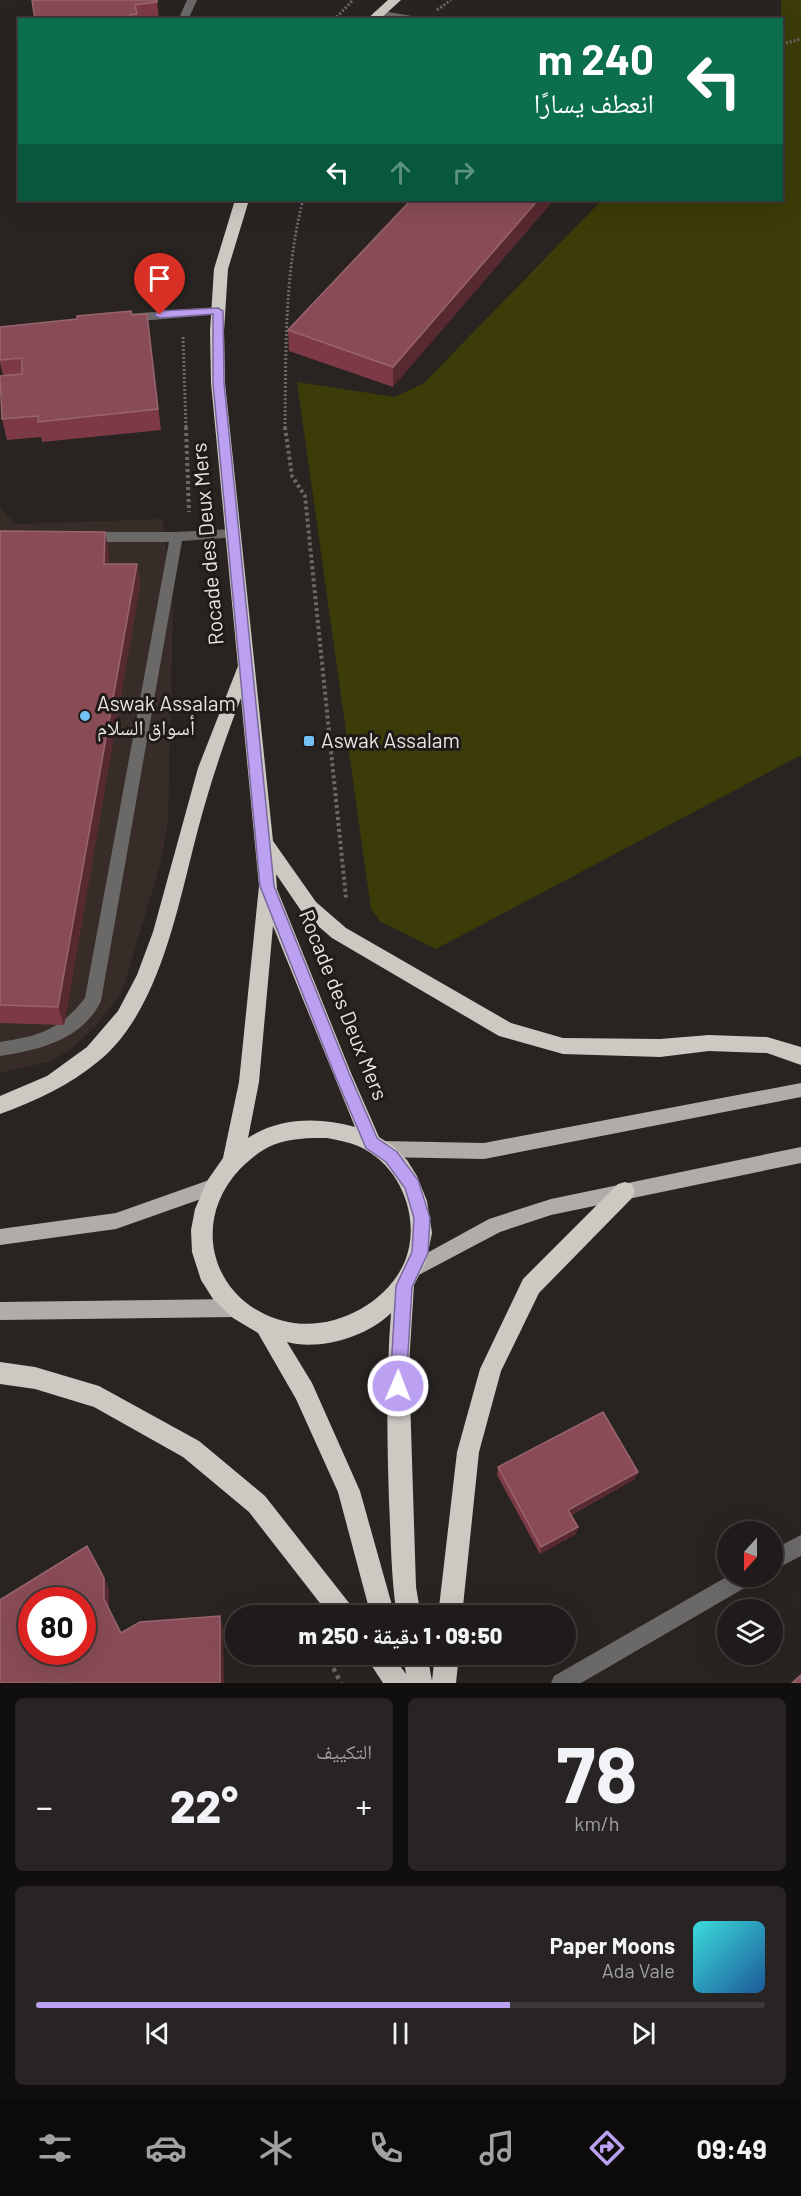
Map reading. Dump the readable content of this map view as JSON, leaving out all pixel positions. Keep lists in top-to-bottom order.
{
  "streets": {
    "highway": ["Rocade des Deux Mers"]
  },
  "places": {
    "other": ["Aswak Assalam أسواق السلام"],
    "transit": ["Aswak Assalam"]
  },
  "north": "bottom",
  "page": {
    "turn": ["240 m", "انعطف يسارًا"],
    "limit": "80",
    "trip": "09:50 · 1 دقيقة · 250 m",
    "tile": [
      ["78", "km/h"],
      "التكييف"
    ],
    "heat": ["−", "22°", "+"],
    "song": ["Paper Moons", "Ada Vale"],
    "tabs": "09:49"
  }
}
